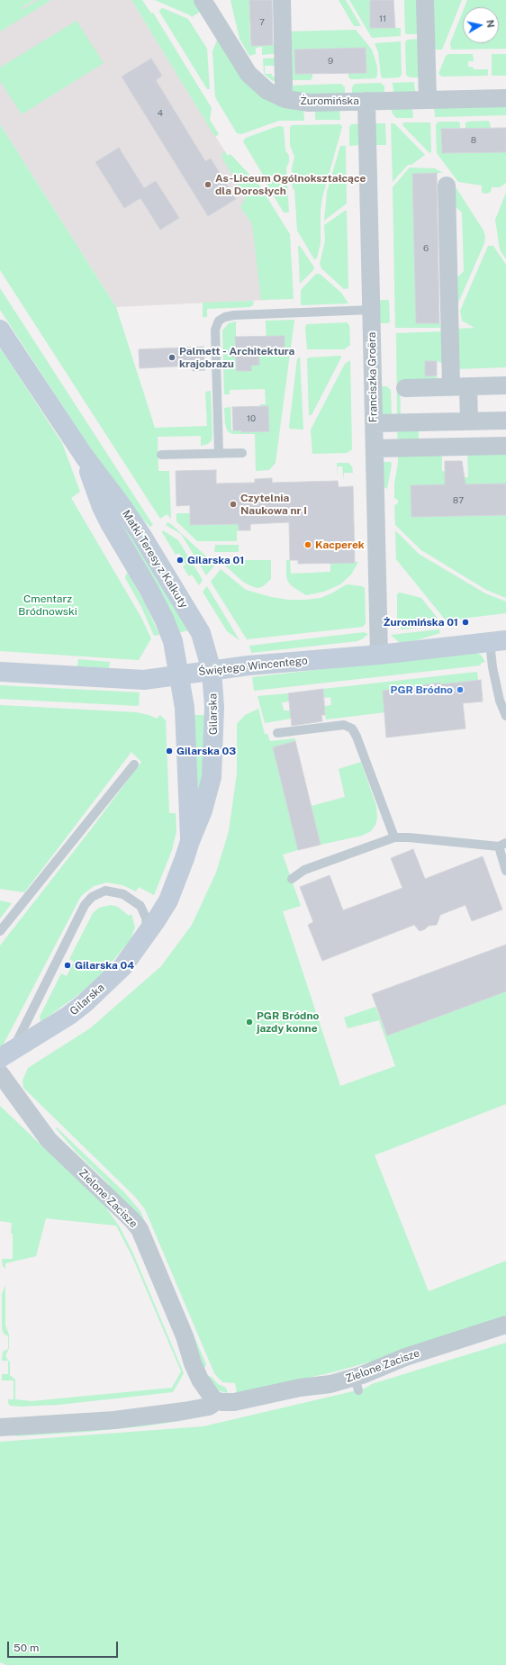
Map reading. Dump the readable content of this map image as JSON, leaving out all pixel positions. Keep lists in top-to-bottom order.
{
  "streets": {
    "street": [
      "Żuromińska",
      "Franciszka Groëra",
      "Matki Teresy z Kalkuty",
      "Świętego Wincentego",
      "Gilarska",
      "Zielone Zacisze"
    ]
  },
  "crossings": [
    ["Żuromińska", "Franciszka Groëra"],
    ["Franciszka Groëra", "Świętego Wincentego"],
    ["Matki Teresy z Kalkuty", "Świętego Wincentego"],
    ["Matki Teresy z Kalkuty", "Gilarska"],
    ["Świętego Wincentego", "Gilarska"]
  ],
  "parks": ["Cmentarz Bródnowski"],
  "places": [
    "As-Liceum Ogólnokształcące dla Dorosłych",
    "Palmett - Architektura krajobrazu",
    "Czytelnia Naukowa nr I",
    "Kacperek",
    "Gilarska 01",
    "Żuromińska 01",
    "PGR Bródno",
    "Gilarska 03",
    "Gilarska 04",
    "PGR Bródno jazdy konne"
  ],
  "house_numbers": [
    "11",
    "7",
    "9",
    "4",
    "8",
    "6",
    "10",
    "87"
  ],
  "scale_bar": "50 m",
  "north": "right"
}
